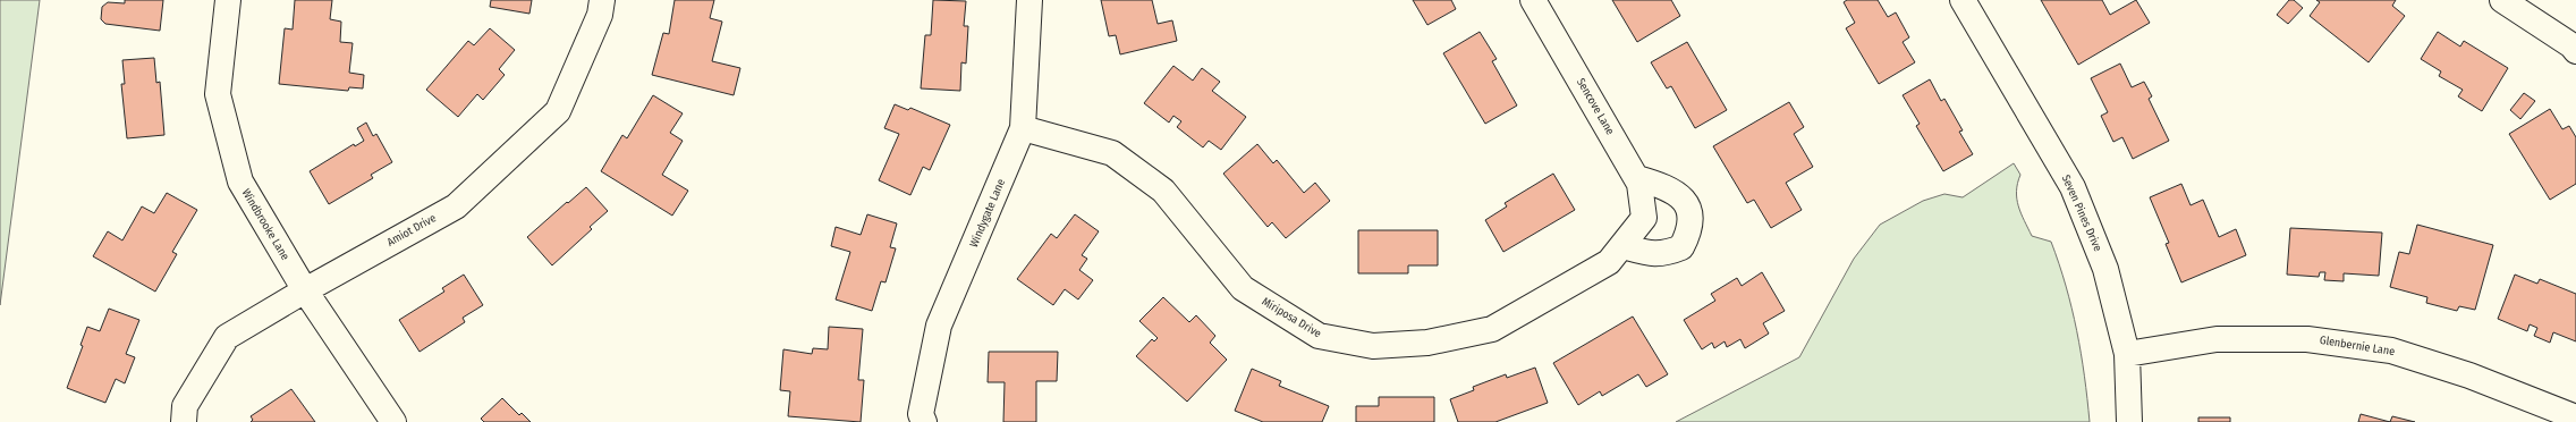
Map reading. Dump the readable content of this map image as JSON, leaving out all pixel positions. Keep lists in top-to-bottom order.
{
  "streets": {
    "street": [
      "Sencove Lane",
      "Windygate Lane",
      "Seven Pines Drive",
      "Windbrooke Lane",
      "Amiot Drive",
      "Miriposa Drive",
      "Glenbernie Lane"
    ]
  },
  "crossings": [
    ["Sencove Lane", "Miriposa Drive"],
    ["Windygate Lane", "Miriposa Drive"],
    ["Seven Pines Drive", "Glenbernie Lane"],
    ["Windbrooke Lane", "Amiot Drive"]
  ]
}
